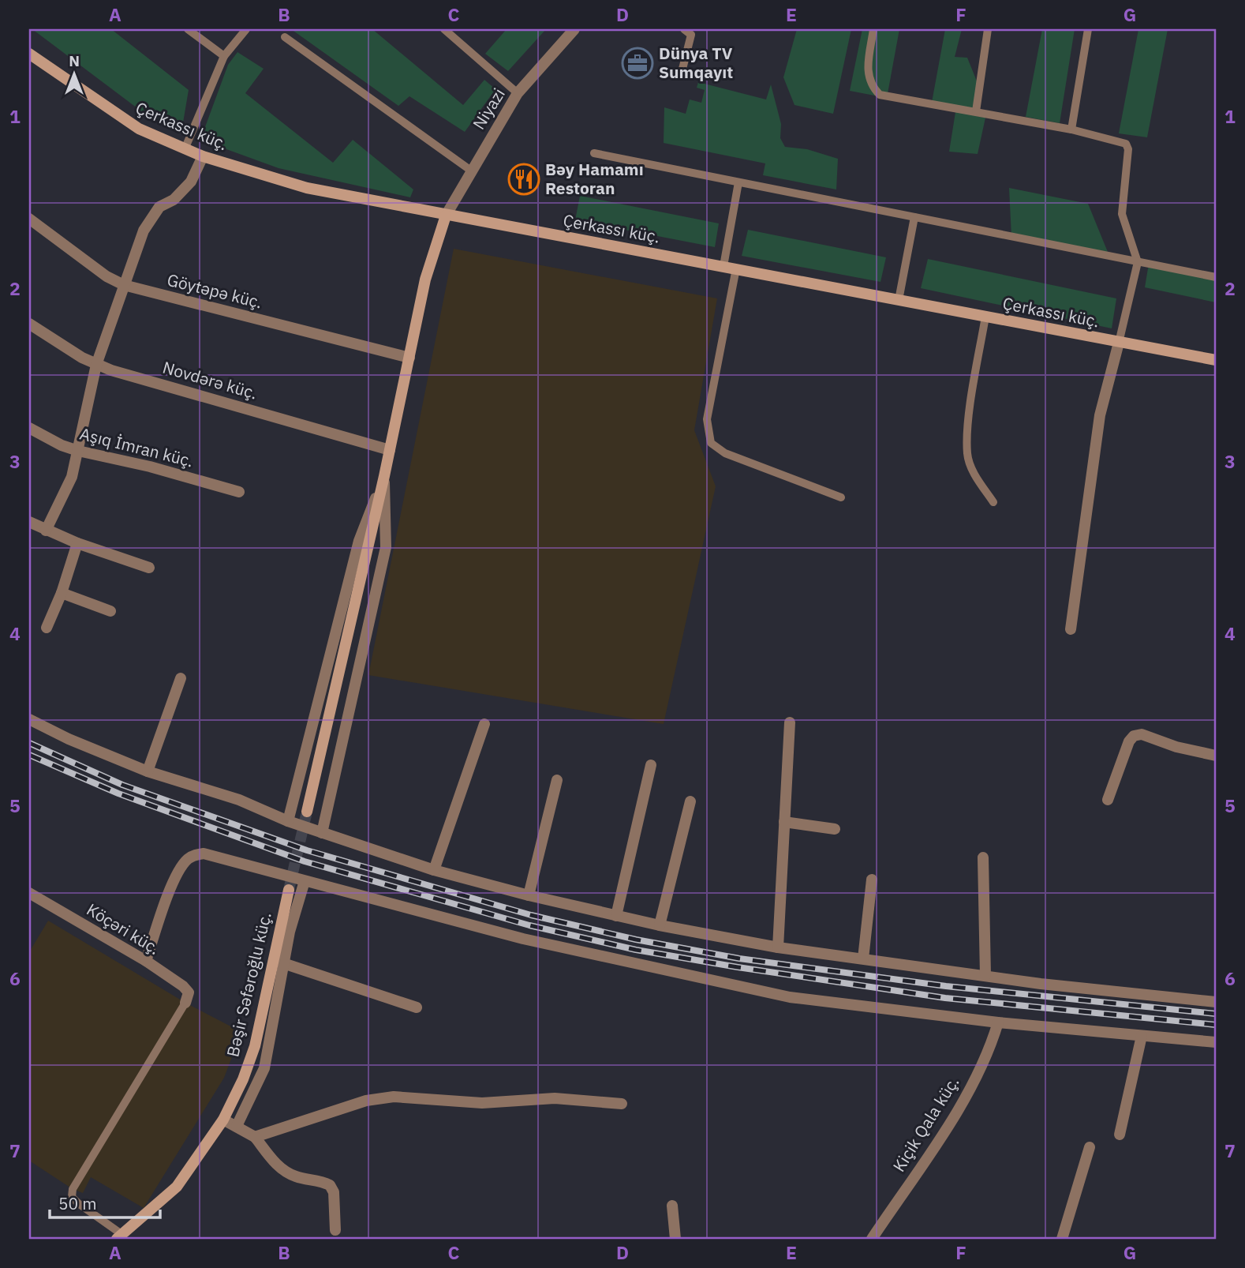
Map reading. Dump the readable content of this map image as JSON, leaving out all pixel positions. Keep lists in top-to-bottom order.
{
  "streets": {
    "street": [
      "Niyazi",
      "Çerkassı küç.",
      "Göytəpə küç.",
      "Novdərə küç.",
      "Aşıq İmran küç.",
      "Köçəri küç.",
      "Bəşir Səfəroğlu küç.",
      "Kiçik Qala küç."
    ]
  },
  "crossings": [
    ["Niyazi", "Çerkassı küç."]
  ],
  "places": {
    "office": ["Dünya TV Sumqayıt"],
    "restaurant": ["Bәy Hamamı Restoran"]
  },
  "scale_bar": "50 m",
  "north": "top",
  "grid": {
    "columns": [
      "A",
      "B",
      "C",
      "D",
      "E",
      "F",
      "G"
    ],
    "rows": [
      "1",
      "2",
      "3",
      "4",
      "5",
      "6",
      "7"
    ]
  }
}
